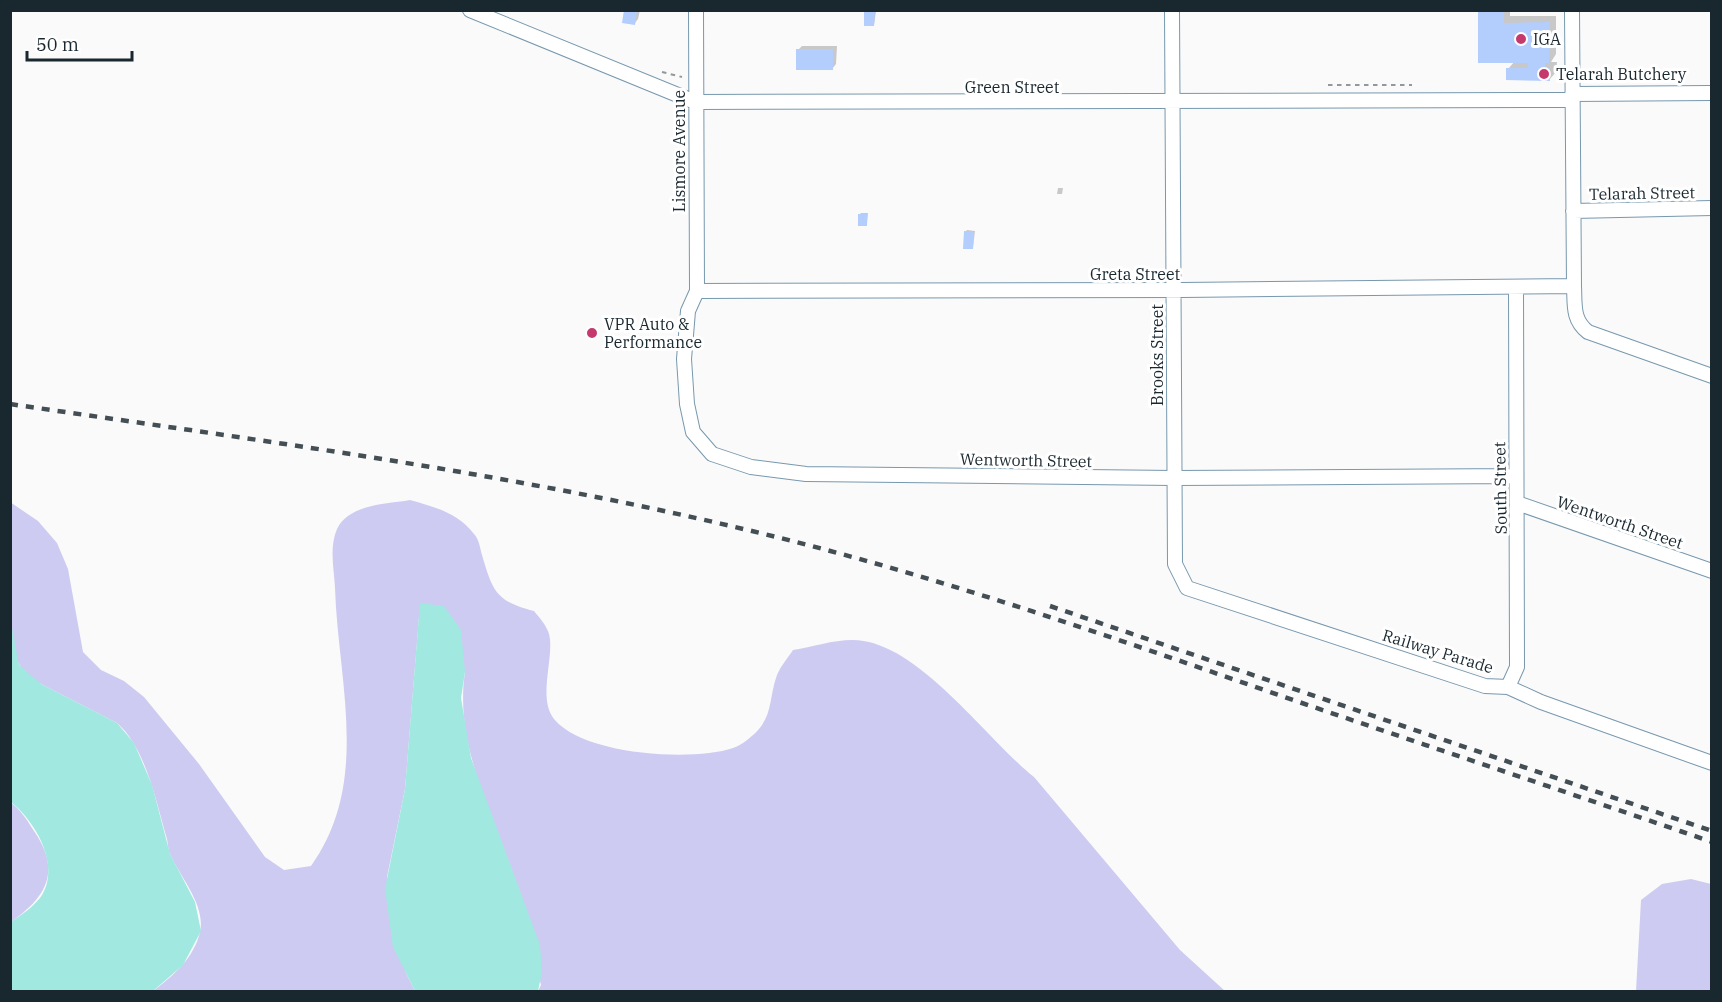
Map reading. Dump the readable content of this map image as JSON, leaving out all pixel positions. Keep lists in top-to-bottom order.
{
  "streets": {
    "street": [
      "Green Street",
      "Lismore Avenue",
      "Telarah Street",
      "Greta Street",
      "Brooks Street",
      "Wentworth Street",
      "South Street",
      "Railway Parade"
    ]
  },
  "crossings": [
    ["Green Street", "Lismore Avenue"],
    ["Green Street", "Brooks Street"],
    ["Lismore Avenue", "Greta Street"],
    ["Lismore Avenue", "Wentworth Street"],
    ["Greta Street", "Brooks Street"],
    ["Greta Street", "Wentworth Street"],
    ["Greta Street", "South Street"],
    ["Brooks Street", "Wentworth Street"],
    ["Brooks Street", "Railway Parade"],
    ["Wentworth Street", "South Street"],
    ["South Street", "Railway Parade"]
  ],
  "places": ["IGA", "Telarah Butchery", "VPR Auto & Performance"],
  "scale_bar": "50 m"
}
